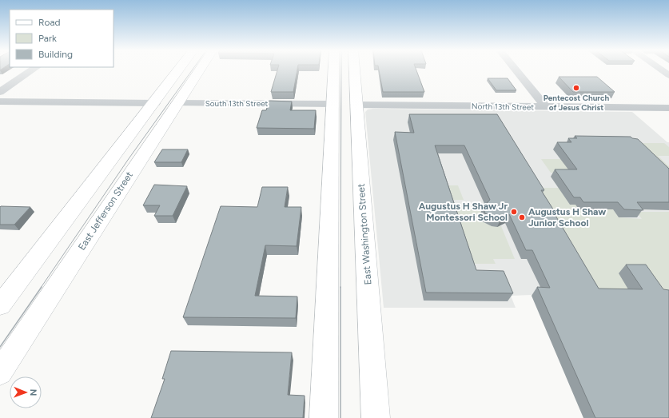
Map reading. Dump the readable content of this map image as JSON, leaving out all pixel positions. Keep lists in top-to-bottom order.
{
  "streets": {
    "main road": ["East Jefferson Street", "East Washington Street"],
    "street": ["South 13th Street", "North 13th Street"]
  },
  "crossings": [
    ["South 13th Street", "East Jefferson Street"],
    ["North 13th Street", "East Washington Street"]
  ],
  "places": ["Pentecost Church of Jesus Christ", "Augustus H Shaw Jr Montessori School", "Augustus H Shaw Junior School"],
  "legend": ["Road", "Park", "Building"],
  "north": "right"
}
